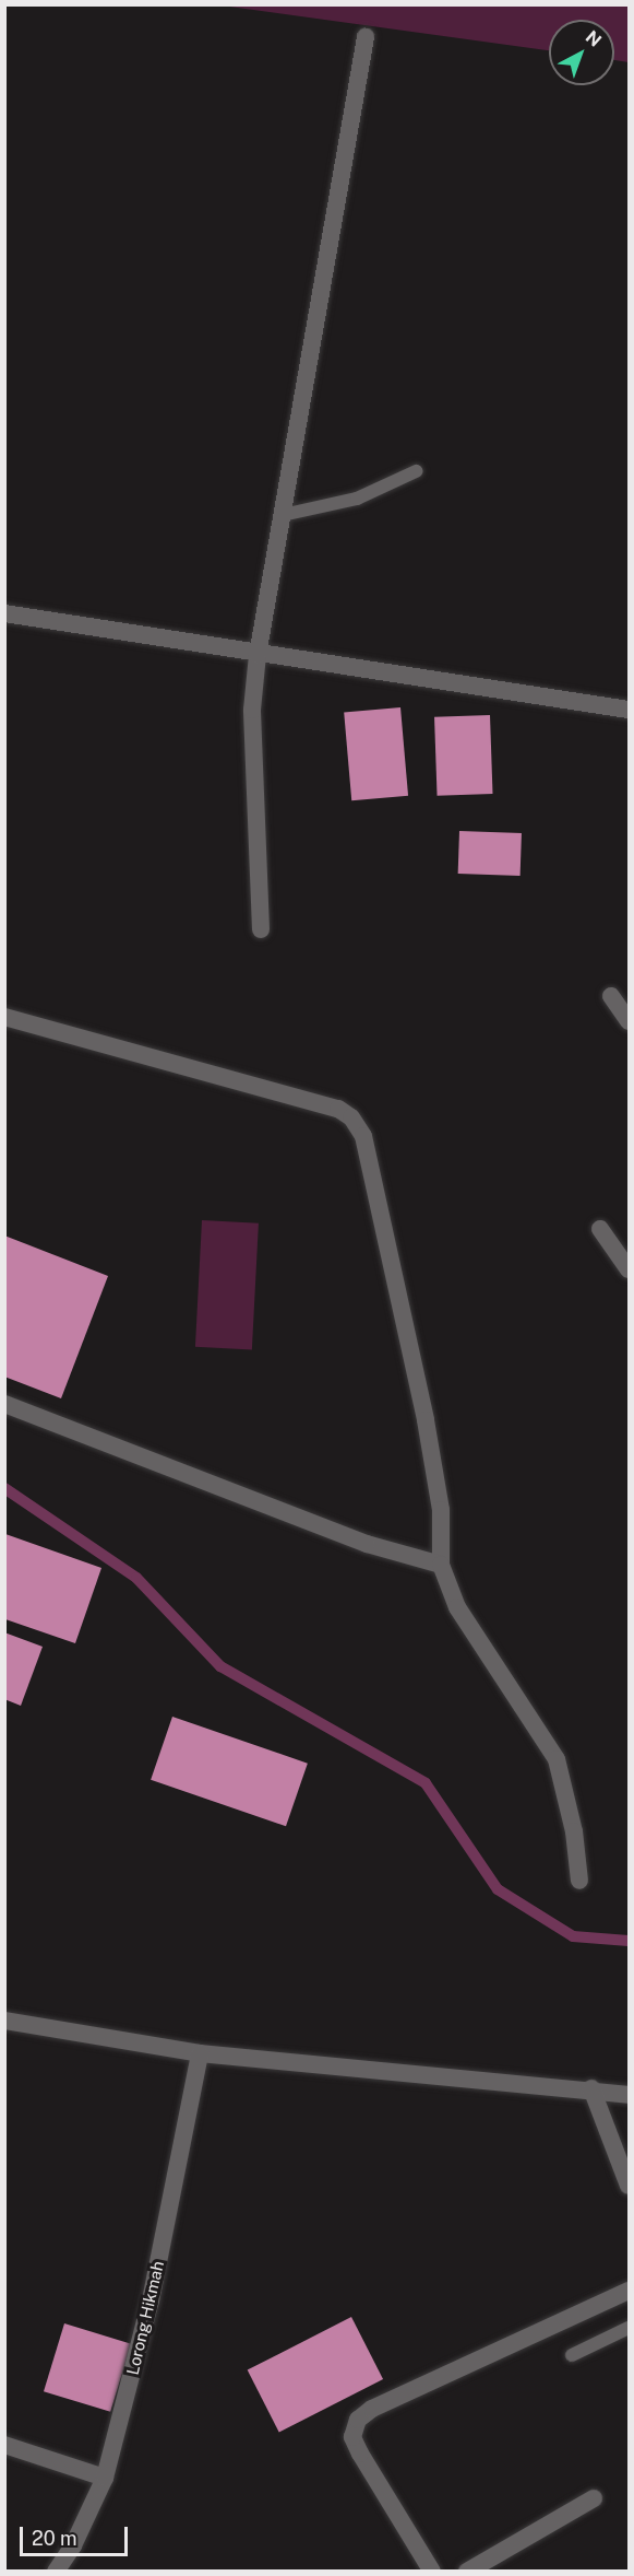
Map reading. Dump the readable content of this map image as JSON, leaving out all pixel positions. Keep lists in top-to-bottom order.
{
  "streets": {
    "street": ["Lorong Hikmah"]
  },
  "scale_bar": "20 m",
  "north": "top right"
}
